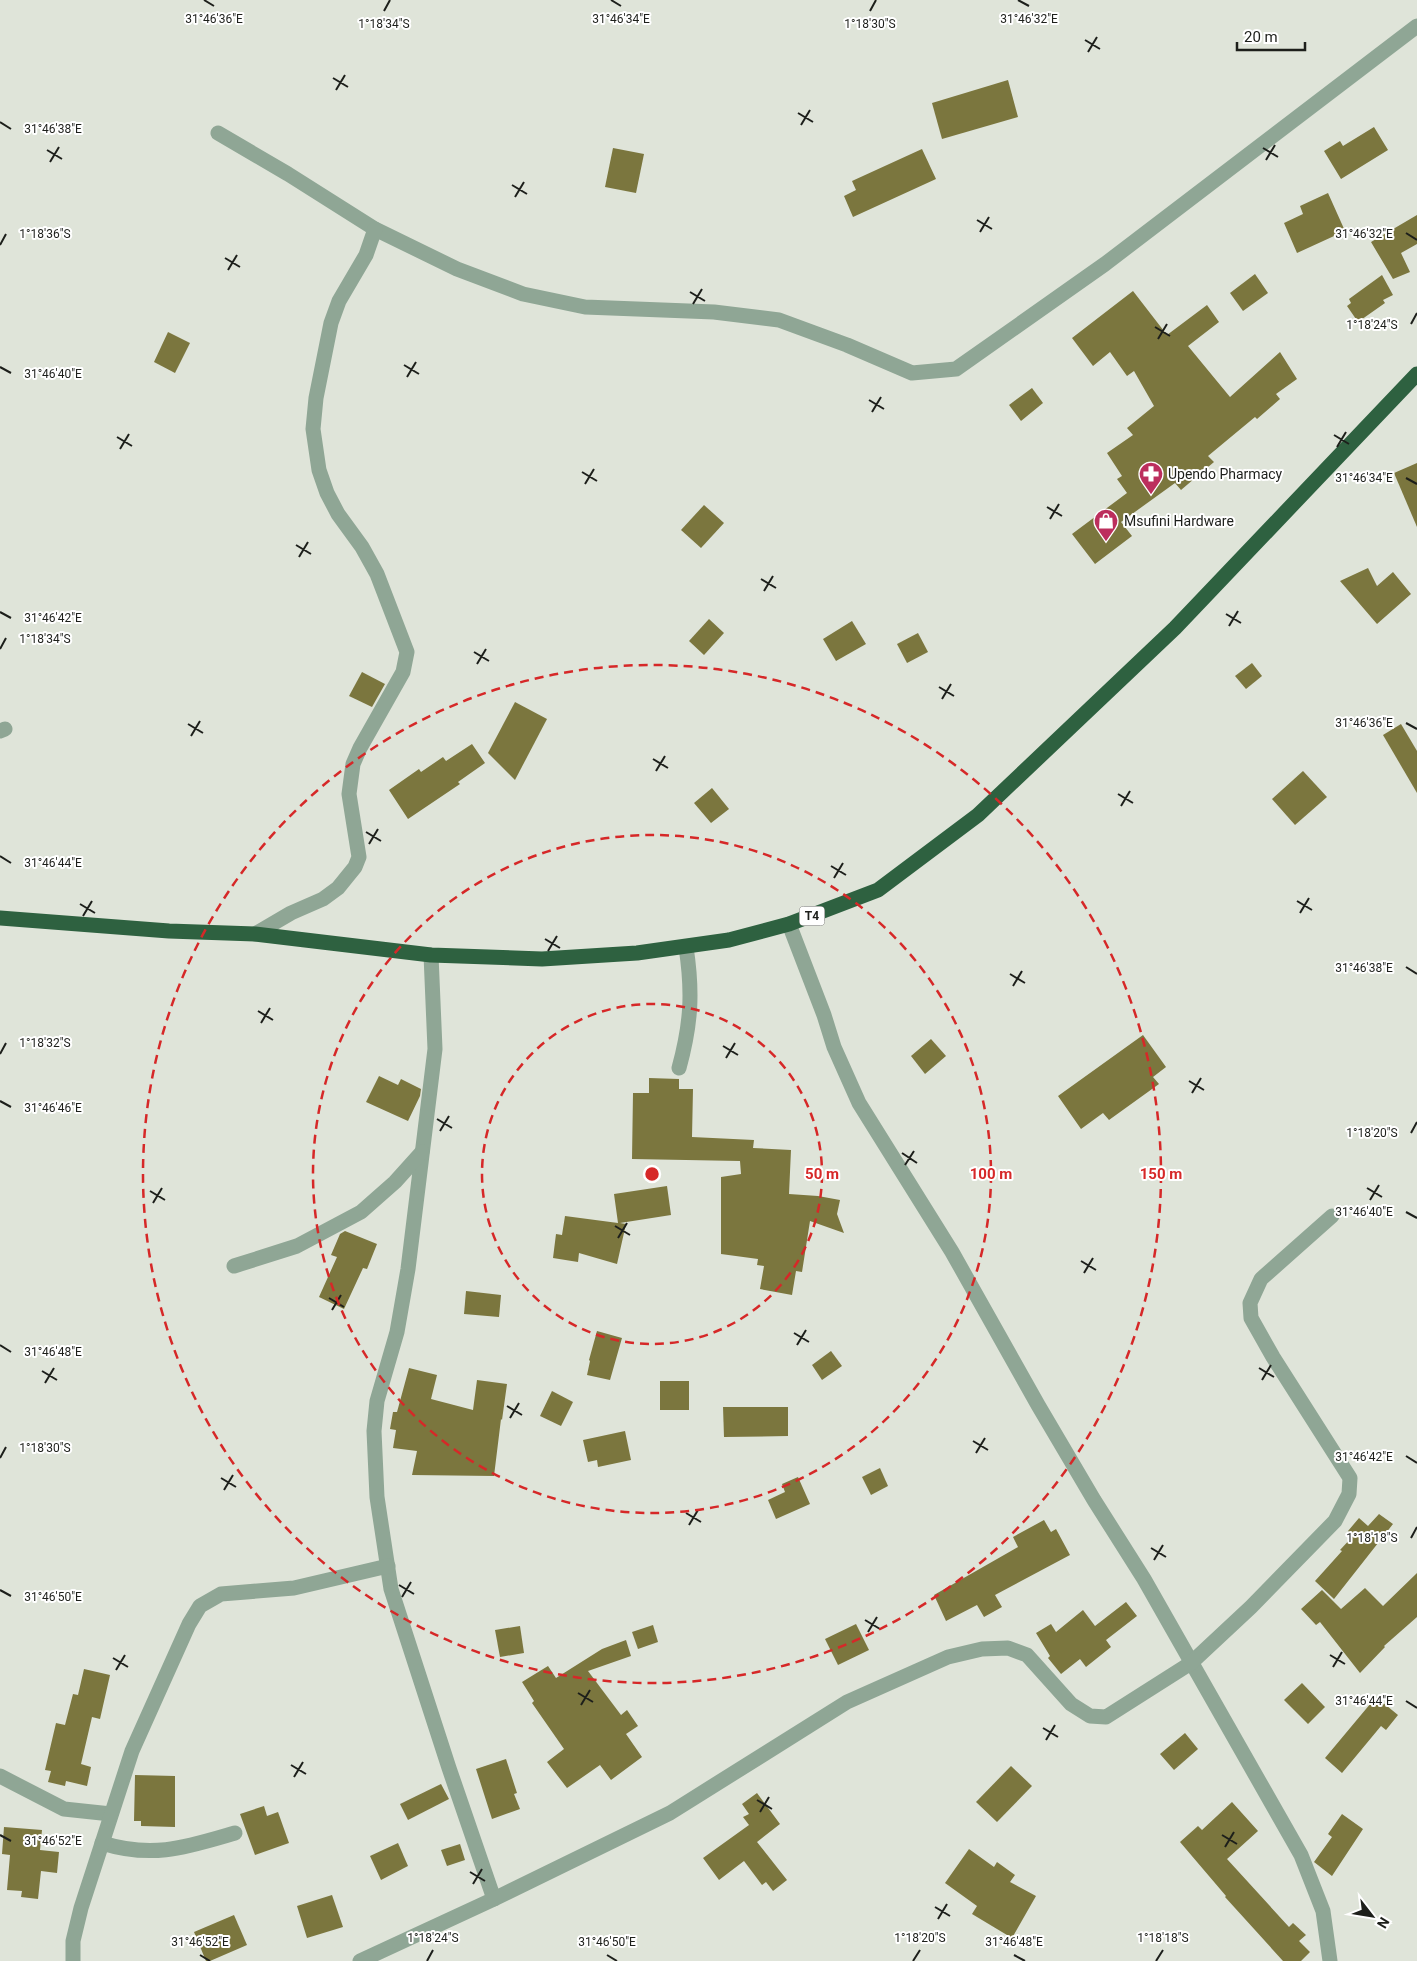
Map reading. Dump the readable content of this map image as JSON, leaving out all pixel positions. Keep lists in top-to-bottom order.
{
  "streets": {
    "highway": ["T4"]
  },
  "places": {
    "pharmacy": ["Upendo Pharmacy"],
    "shop": ["Msufini Hardware"]
  },
  "scale_bar": "20 m",
  "north": "bottom right",
  "coordinates": [
    "31°46'36\"E",
    "31°46'34\"E",
    "31°46'32\"E",
    "1°18'34\"S",
    "1°18'30\"S",
    "31°46'38\"E",
    "1°18'36\"S",
    "1°18'24\"S",
    "31°46'40\"E",
    "31°46'42\"E",
    "31°46'44\"E",
    "1°18'32\"S",
    "31°46'46\"E",
    "1°18'20\"S",
    "31°46'48\"E",
    "1°18'18\"S",
    "31°46'50\"E",
    "31°46'52\"E"
  ],
  "rings": ["50 m", "100 m", "150 m"]
}
